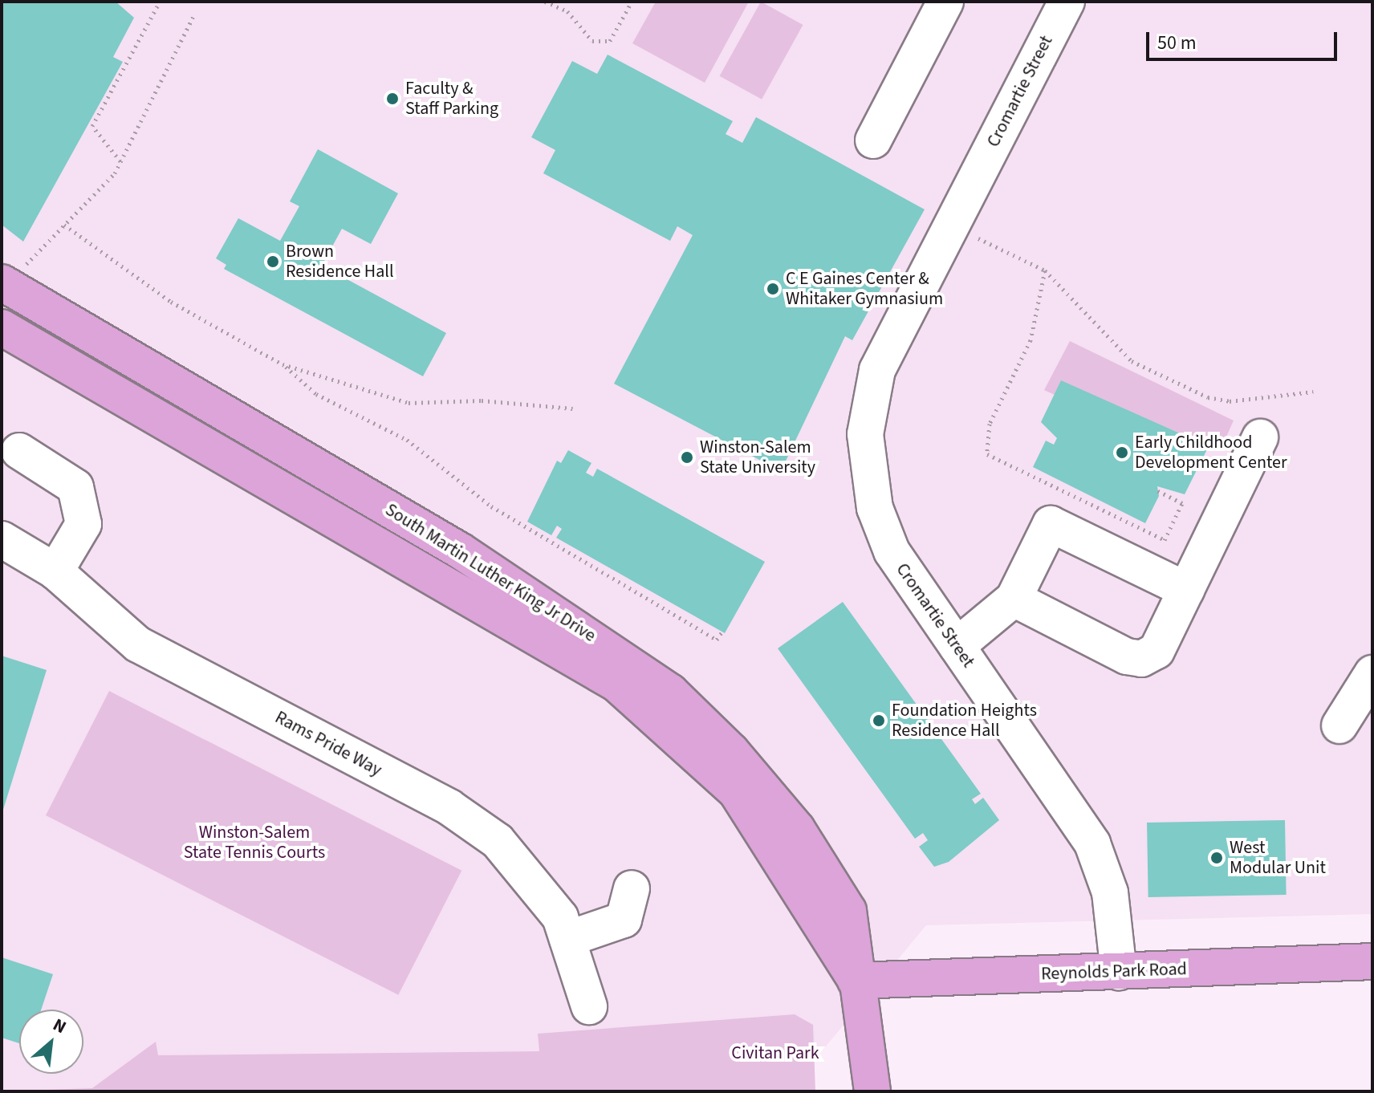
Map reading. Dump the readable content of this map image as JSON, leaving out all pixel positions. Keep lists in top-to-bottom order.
{
  "streets": {
    "main road": ["South Martin Luther King Jr Drive", "Reynolds Park Road"],
    "street": ["Cromartie Street", "Rams Pride Way"]
  },
  "crossings": [
    ["Cromartie Street", "Reynolds Park Road"],
    ["South Martin Luther King Jr Drive", "Reynolds Park Road"]
  ],
  "parks": ["Winston-Salem State Tennis Courts", "Civitan Park"],
  "places": [
    "Faculty & Staff Parking",
    "Brown Residence Hall",
    "C E Gaines Center & Whitaker Gymnasium",
    "Early Childhood Development Center",
    "Winston-Salem State University",
    "Foundation Heights Residence Hall",
    "West Modular Unit"
  ],
  "scale_bar": "50 m",
  "north": "top right"
}
